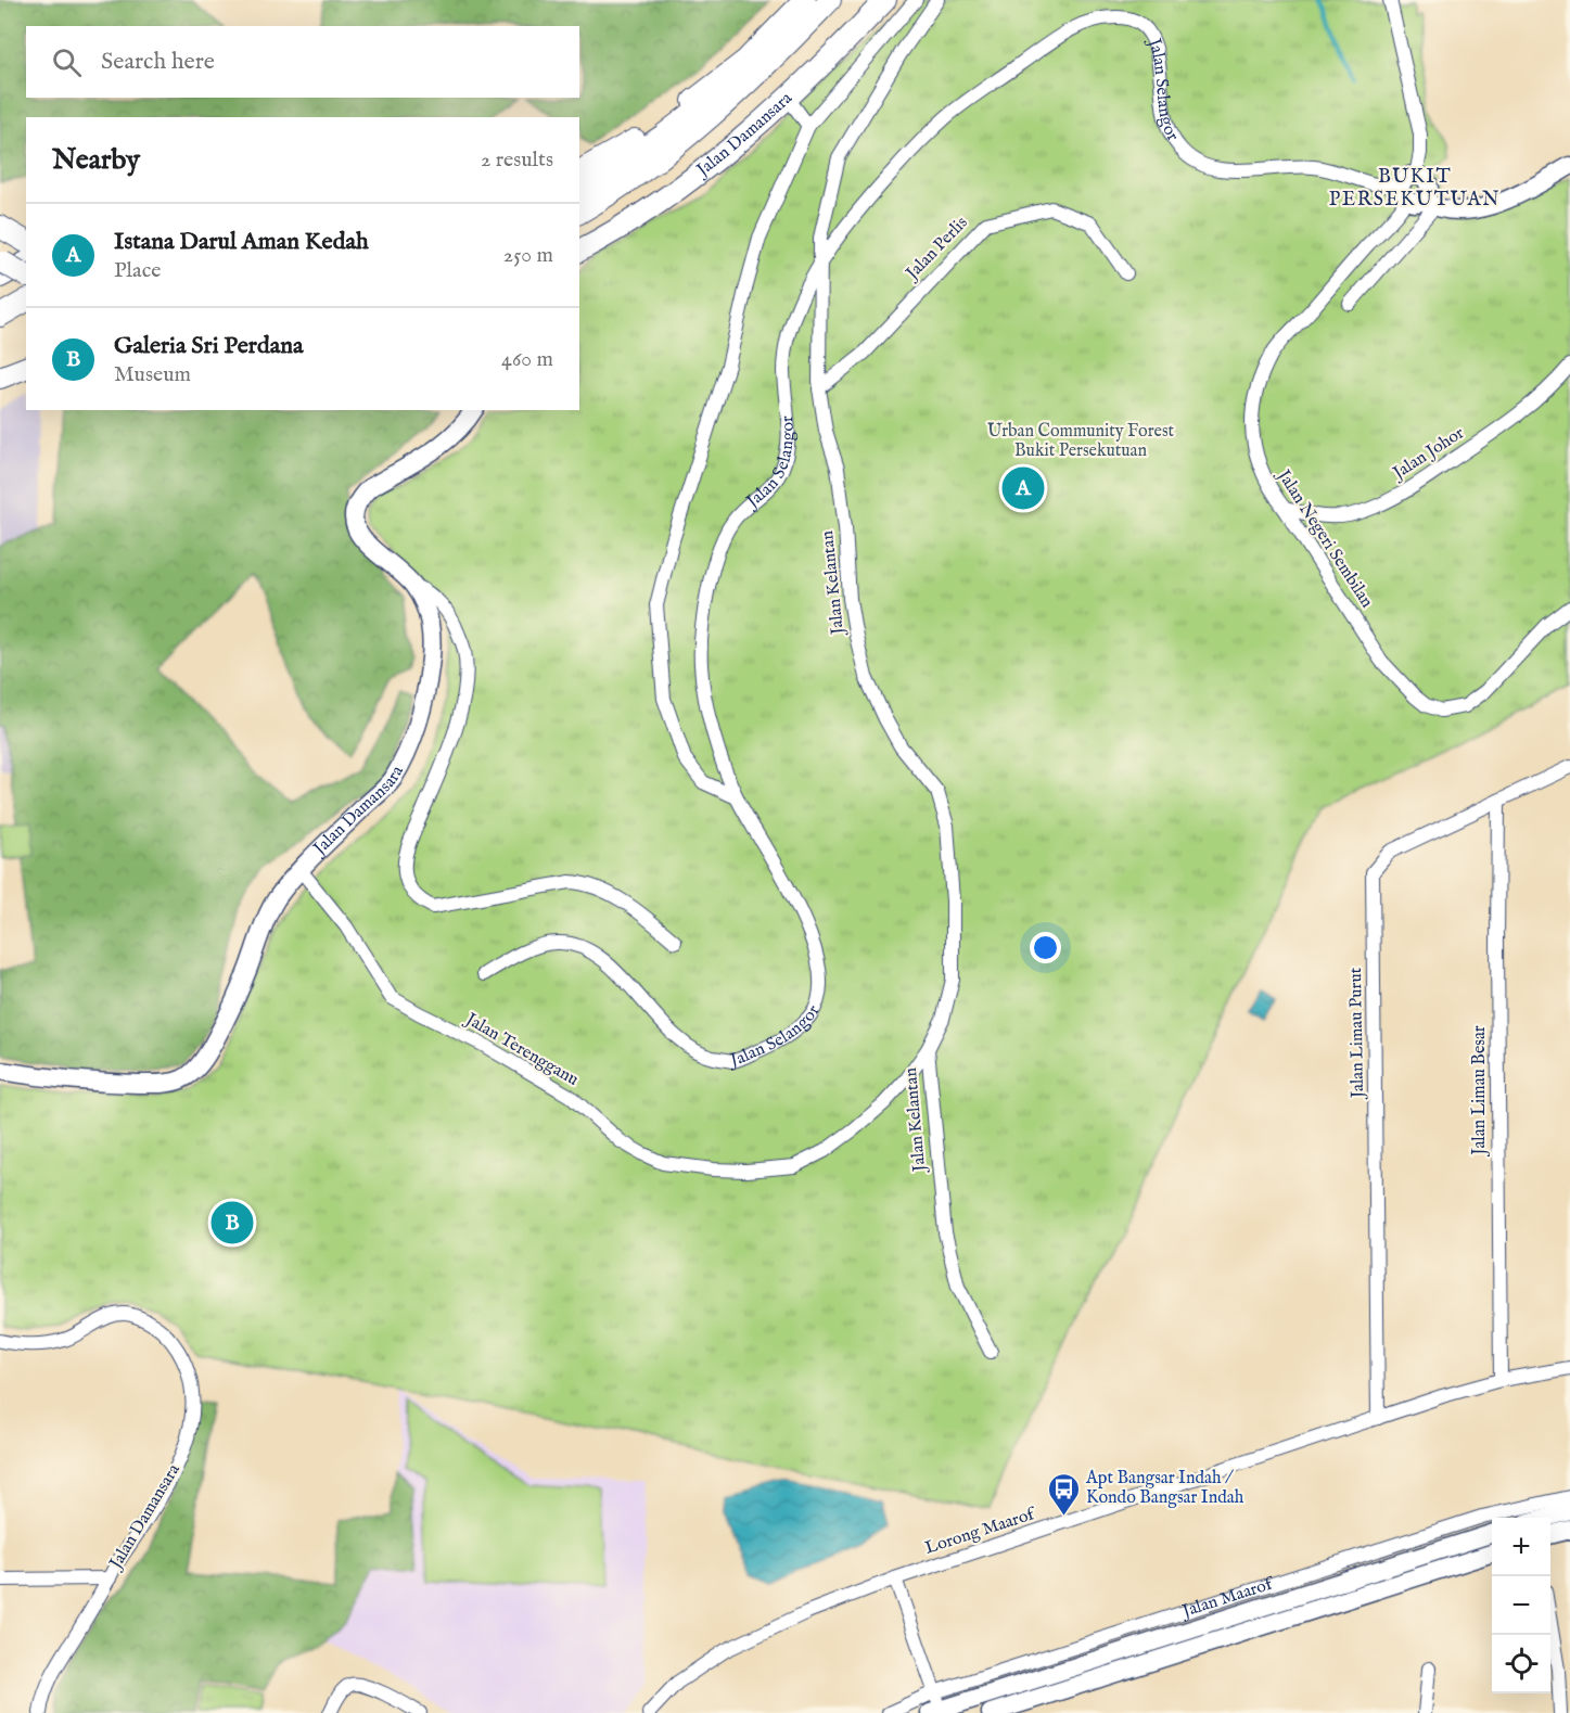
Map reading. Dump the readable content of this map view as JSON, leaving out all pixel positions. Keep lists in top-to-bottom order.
{
  "streets": {
    "main road": ["Jalan Damansara"],
    "street": [
      "Jalan Selangor",
      "Jalan Perlis",
      "Jalan Johor",
      "Jalan Negeri Sembilan",
      "Jalan Kelantan",
      "Jalan Limau Purut",
      "Jalan Terengganu",
      "Jalan Limau Besar",
      "Lorong Maarof",
      "Jalan Maarof"
    ]
  },
  "crossings": [
    ["Jalan Selangor", "Jalan Negeri Sembilan"],
    ["Jalan Selangor", "Jalan Kelantan"],
    ["Jalan Damansara", "Jalan Terengganu"],
    ["Jalan Perlis", "Jalan Kelantan"],
    ["Jalan Johor", "Jalan Negeri Sembilan"],
    ["Jalan Kelantan", "Jalan Terengganu"],
    ["Jalan Limau Purut", "Jalan Limau Besar"],
    ["Jalan Limau Purut", "Lorong Maarof"],
    ["Jalan Limau Besar", "Lorong Maarof"]
  ],
  "districts": ["BUKIT PERSEKUTUAN"],
  "parks": ["Urban Community Forest Bukit Persekutuan"],
  "places": {
    "bus stop": ["Apt Bangsar Indah / Kondo Bangsar Indah"]
  },
  "page": {
    "search": "Search here",
    "heading": ["Nearby", "2 results"],
    "list": [
      {
        "mark": "A",
        "name": "Istana Darul Aman Kedah",
        "note": "Place",
        "value": "250 m"
      },
      {
        "mark": "B",
        "name": "Galeria Sri Perdana",
        "note": "Museum",
        "value": "460 m"
      }
    ],
    "pins": ["A", "B"],
    "map_buttons": ["+", "−"]
  }
}
